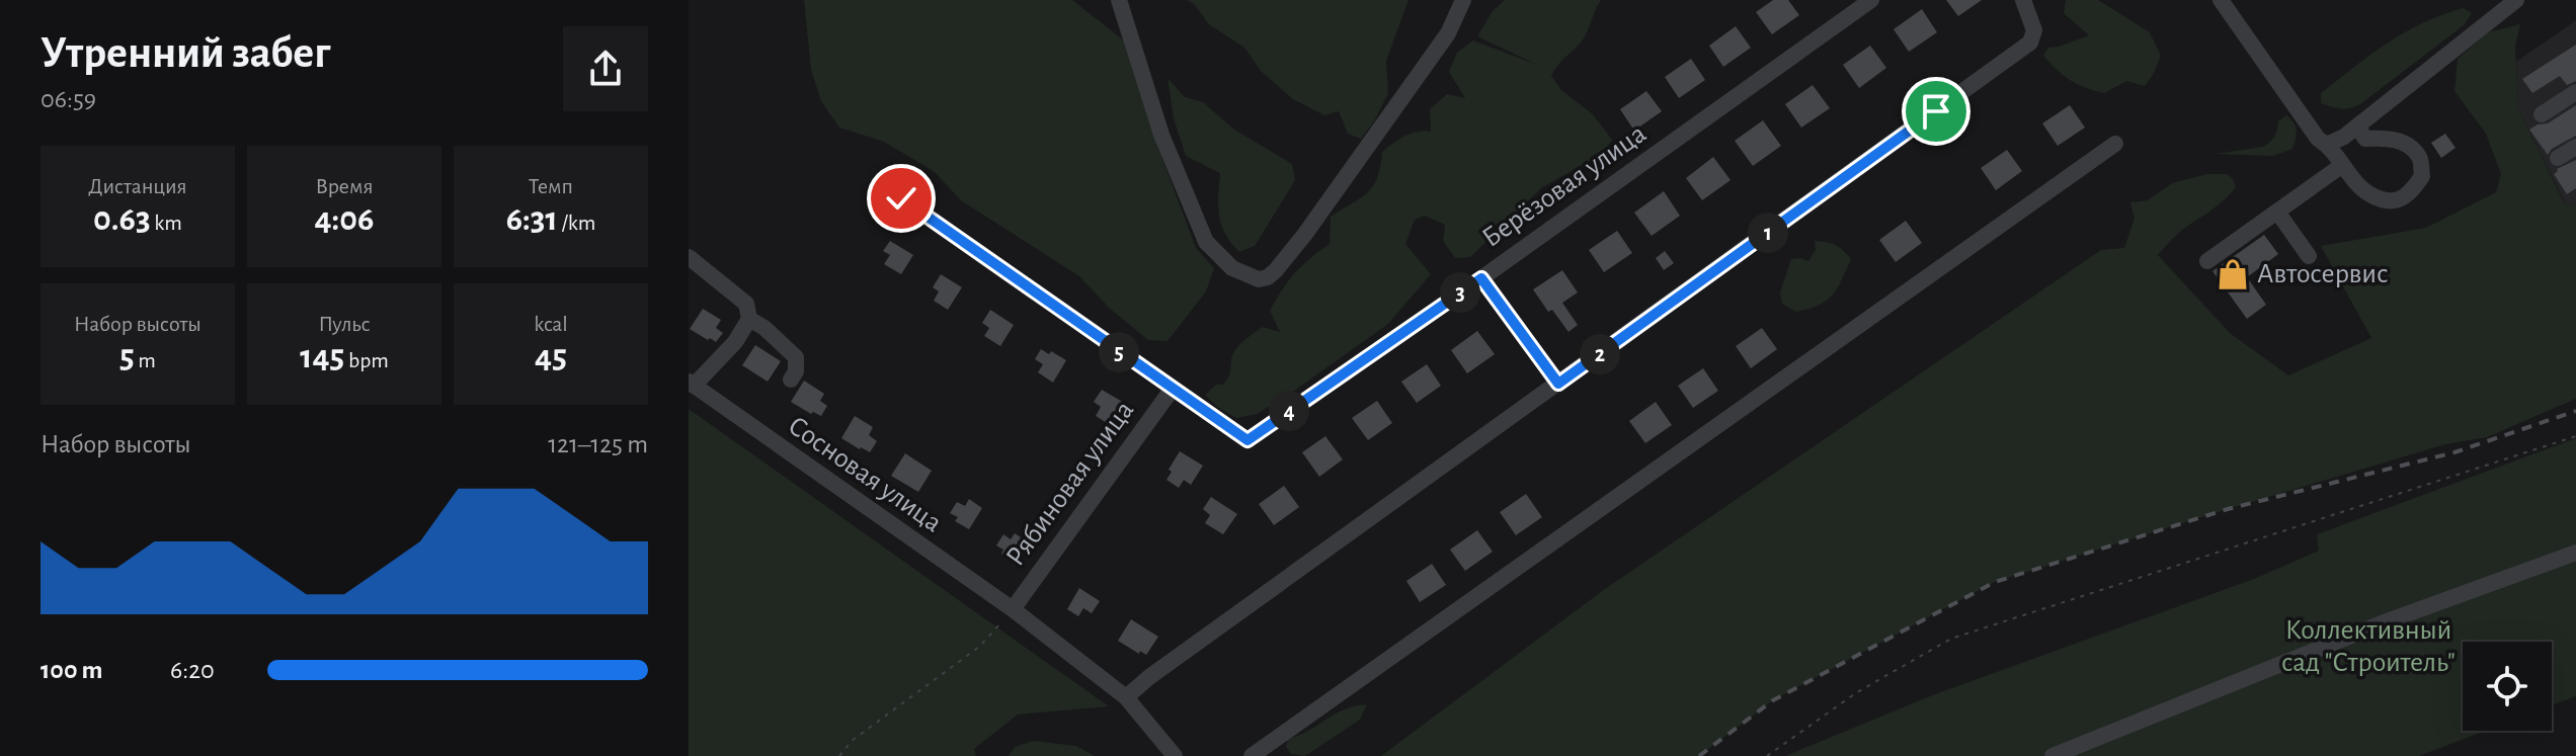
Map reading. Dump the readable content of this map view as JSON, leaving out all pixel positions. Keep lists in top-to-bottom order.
{
  "streets": {
    "street": ["Берёзовая улица", "Сосновая улица", "Рябиновая улица"]
  },
  "crossings": [
    ["Берёзовая улица", "Рябиновая улица"],
    ["Сосновая улица", "Рябиновая улица"]
  ],
  "parks": ["Коллективный сад \"Строитель\""],
  "places": {
    "shop": ["Автосервис"]
  },
  "page": {
    "heading": ["Утренний забег", "06:59"],
    "stats": [
      ["Дистанция", "0.63 km"],
      ["Время", "4:06"],
      ["Темп", "6:31 /km"],
      ["Набор высоты", "5 m"],
      ["Пульс", "145 bpm"],
      ["kcal", "45"]
    ],
    "pins": [
      "1",
      "3",
      "5",
      "2",
      "4"
    ],
    "chart": ["Набор высоты", "121–125 m"],
    "list": [
      {
        "name": "100 m",
        "note": "6:20"
      }
    ]
  }
}
